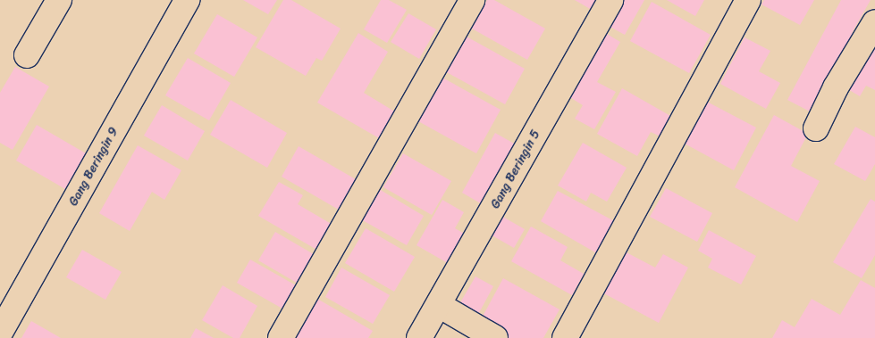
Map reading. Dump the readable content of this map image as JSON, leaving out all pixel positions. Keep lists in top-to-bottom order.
{
  "streets": {
    "street": ["Gang Beringin 9", "Gang Beringin 5"]
  }
}
